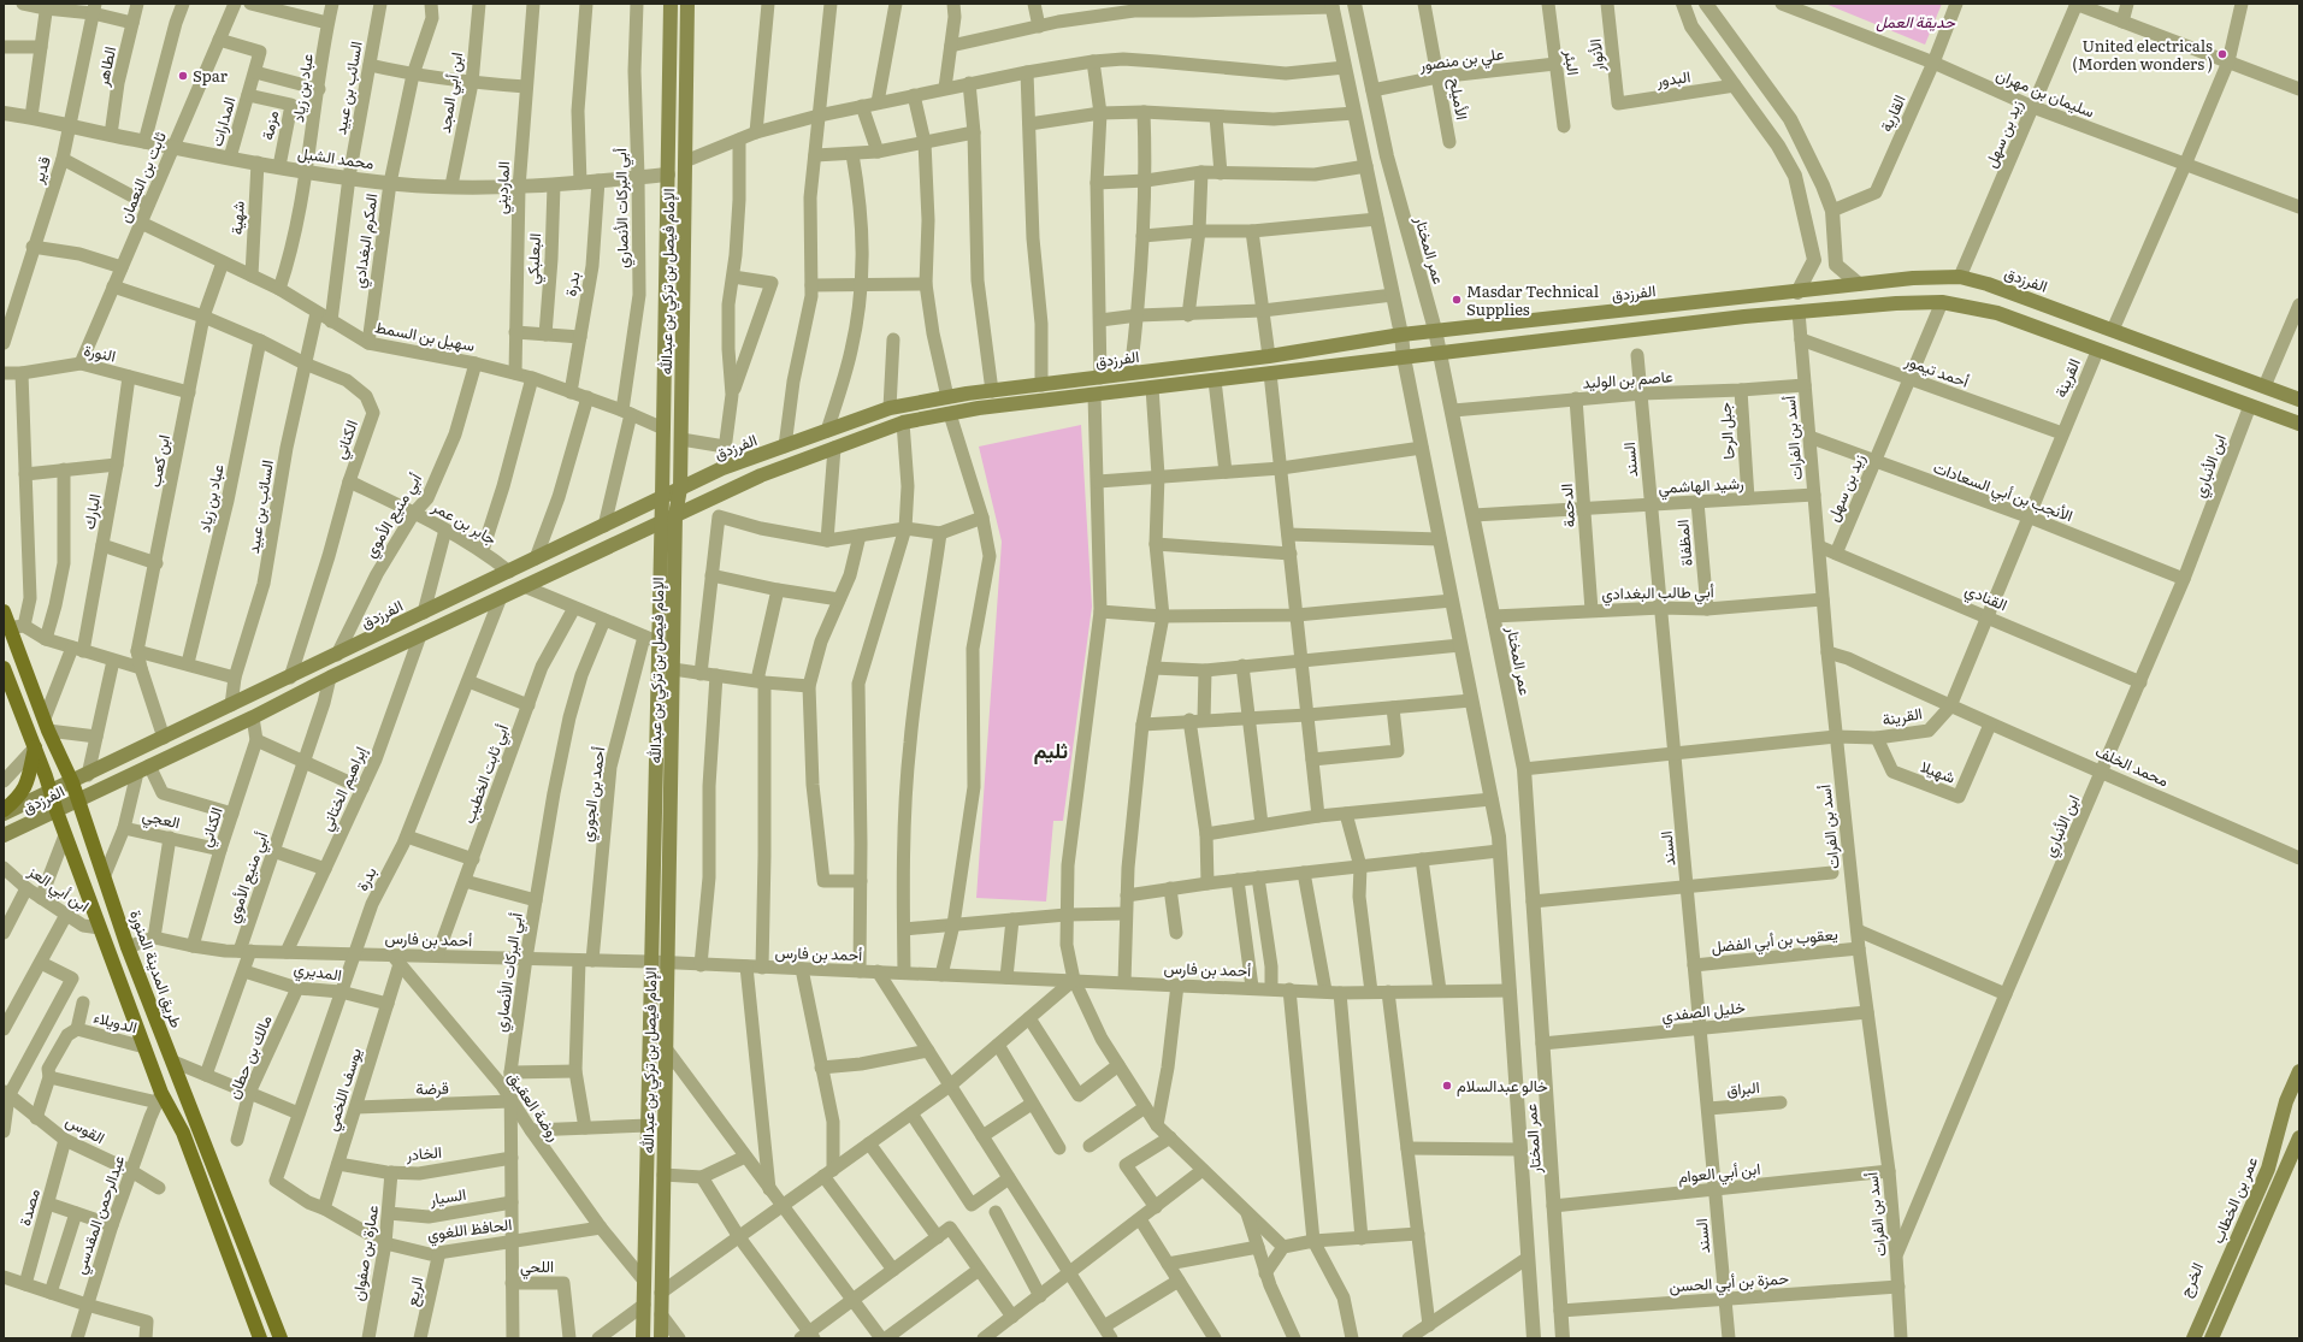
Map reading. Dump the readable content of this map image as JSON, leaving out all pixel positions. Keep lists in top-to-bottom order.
{
  "streets": {
    "main road": [
      "الفرزدق",
      "الإمام فيصل بن تركي بن عبدالله",
      "طريق المدينة المنورة",
      "عمر بن الخطاب",
      "الخرج"
    ],
    "street": [
      "الأنوار",
      "علي بن منصور",
      "البئر",
      "الطاهر",
      "البدور",
      "عباد بن زياد",
      "السائب بن عبيد",
      "ابن أبي المجد",
      "سليمان بن مهران",
      "الأميلح",
      "القارية",
      "المدارات",
      "مزمة",
      "زيد بن سهل",
      "محمد الشبل",
      "قدير",
      "ثابت بن النعمان",
      "المارديني",
      "أبي البركات الأنصاري",
      "شهية",
      "المكرم البغدادي",
      "عمر المختار",
      "البعلبكي",
      "بدرة",
      "سهيل بن السمط",
      "النورة",
      "أحمد تيمور",
      "القرينة",
      "عاصم بن الوليد",
      "جبل الرحا",
      "أسد بن الفرات",
      "الكناني",
      "السند",
      "ابن كعب",
      "ابن الأنباري",
      "رشيد الهاشمي",
      "الأنجب بن أبي السعادات",
      "الدحمة",
      "البارك",
      "أبي منيع الأموي",
      "جابر بن عمر",
      "المظفاة",
      "أبي طالب البغدادي",
      "القنادي",
      "محمد الخلف",
      "شهيلا",
      "أبي ثابت الخطيب",
      "إبراهيم الختاني",
      "أحمد بن الجوري",
      "العجي",
      "ابن أبي العز",
      "أحمد بن فارس",
      "يعقوب بن أبي الفضل",
      "المديري",
      "خليل الصفدي",
      "الدويلاء",
      "مالك بن حطان",
      "قرضة",
      "البراق",
      "يوسف اللخمي",
      "روضة العقيق",
      "القوس",
      "الخادر",
      "ابن أبي العوام",
      "السيار",
      "مصدة",
      "عبدالرحمن المقدسي",
      "الحافظ اللغوي",
      "عمارة بن صفوان",
      "اللحي",
      "حمزة بن أبي الحسن",
      "الريع"
    ]
  },
  "crossings": [
    ["الأنوار", "البدور"],
    ["علي بن منصور", "البئر"],
    ["علي بن منصور", "الأميلح"],
    ["علي بن منصور", "عمر المختار"],
    ["الطاهر", "محمد الشبل"],
    ["عباد بن زياد", "محمد الشبل"],
    ["عباد بن زياد", "سهيل بن السمط"],
    ["عباد بن زياد", "الكناني"],
    ["السائب بن عبيد", "محمد الشبل"],
    ["السائب بن عبيد", "الفرزدق"],
    ["السائب بن عبيد", "سهيل بن السمط"],
    ["السائب بن عبيد", "الكناني"],
    ["ابن أبي المجد", "محمد الشبل"],
    ["سليمان بن مهران", "القارية"],
    ["سليمان بن مهران", "زيد بن سهل"],
    ["المدارات", "مزمة"],
    ["المدارات", "محمد الشبل"],
    ["المدارات", "ثابت بن النعمان"],
    ["مزمة", "محمد الشبل"],
    ["زيد بن سهل", "الفرزدق"],
    ["زيد بن سهل", "أحمد تيمور"],
    ["زيد بن سهل", "الأنجب بن أبي السعادات"],
    ["زيد بن سهل", "القنادي"],
    ["محمد الشبل", "قدير"],
    ["محمد الشبل", "ثابت بن النعمان"],
    ["محمد الشبل", "المارديني"],
    ["محمد الشبل", "أبي البركات الأنصاري"],
    ["محمد الشبل", "شهية"],
    ["محمد الشبل", "المكرم البغدادي"],
    ["محمد الشبل", "البعلبكي"],
    ["محمد الشبل", "الإمام فيصل بن تركي بن عبدالله"],
    ["محمد الشبل", "بدرة"],
    ["ثابت بن النعمان", "سهيل بن السمط"],
    ["ثابت بن النعمان", "النورة"],
    ["ثابت بن النعمان", "الكناني"],
    ["المارديني", "سهيل بن السمط"],
    ["أبي البركات الأنصاري", "الفرزدق"],
    ["أبي البركات الأنصاري", "سهيل بن السمط"],
    ["أبي البركات الأنصاري", "أحمد بن فارس"],
    ["أبي البركات الأنصاري", "قرضة"],
    ["أبي البركات الأنصاري", "روضة العقيق"],
    ["أبي البركات الأنصاري", "الخادر"],
    ["أبي البركات الأنصاري", "السيار"],
    ["أبي البركات الأنصاري", "الحافظ اللغوي"],
    ["أبي البركات الأنصاري", "اللحي"],
    ["شهية", "سهيل بن السمط"],
    ["المكرم البغدادي", "سهيل بن السمط"],
    ["عمر المختار", "الفرزدق"],
    ["عمر المختار", "القرينة"],
    ["عمر المختار", "عاصم بن الوليد"],
    ["عمر المختار", "رشيد الهاشمي"],
    ["عمر المختار", "أبي طالب البغدادي"],
    ["عمر المختار", "أحمد بن فارس"],
    ["عمر المختار", "خليل الصفدي"],
    ["عمر المختار", "ابن أبي العوام"],
    ["عمر المختار", "حمزة بن أبي الحسن"],
    ["الفرزدق", "الإمام فيصل بن تركي بن عبدالله"],
    ["الفرزدق", "بدرة"],
    ["الفرزدق", "القرينة"],
    ["الفرزدق", "أسد بن الفرات"],
    ["الفرزدق", "الكناني"],
    ["الفرزدق", "ابن كعب"],
    ["الفرزدق", "ابن الأنباري"],
    ["الفرزدق", "أبي منيع الأموي"],
    ["الفرزدق", "جابر بن عمر"],
    ["الفرزدق", "إبراهيم الختاني"],
    ["الفرزدق", "طريق المدينة المنورة"],
    ["الإمام فيصل بن تركي بن عبدالله", "سهيل بن السمط"],
    ["الإمام فيصل بن تركي بن عبدالله", "أحمد بن فارس"],
    ["الإمام فيصل بن تركي بن عبدالله", "روضة العقيق"],
    ["بدرة", "سهيل بن السمط"],
    ["بدرة", "أحمد بن فارس"],
    ["بدرة", "المديري"],
    ["بدرة", "يوسف اللخمي"],
    ["بدرة", "الحافظ اللغوي"],
    ["سهيل بن السمط", "ابن كعب"],
    ["سهيل بن السمط", "أبي منيع الأموي"],
    ["النورة", "ابن كعب"],
    ["النورة", "البارك"],
    ["أحمد تيمور", "القرينة"],
    ["أحمد تيمور", "أسد بن الفرات"],
    ["القرينة", "أسد بن الفرات"],
    ["القرينة", "السند"],
    ["القرينة", "الأنجب بن أبي السعادات"],
    ["القرينة", "القنادي"],
    ["القرينة", "محمد الخلف"],
    ["القرينة", "شهيلا"],
    ["عاصم بن الوليد", "جبل الرحا"],
    ["عاصم بن الوليد", "أسد بن الفرات"],
    ["عاصم بن الوليد", "السند"],
    ["عاصم بن الوليد", "الدحمة"],
    ["جبل الرحا", "رشيد الهاشمي"],
    ["أسد بن الفرات", "ابن الأنباري"],
    ["أسد بن الفرات", "رشيد الهاشمي"],
    ["أسد بن الفرات", "الأنجب بن أبي السعادات"],
    ["أسد بن الفرات", "أبي طالب البغدادي"],
    ["أسد بن الفرات", "القنادي"],
    ["أسد بن الفرات", "محمد الخلف"],
    ["أسد بن الفرات", "يعقوب بن أبي الفضل"],
    ["أسد بن الفرات", "خليل الصفدي"],
    ["أسد بن الفرات", "ابن أبي العوام"],
    ["أسد بن الفرات", "حمزة بن أبي الحسن"],
    ["الكناني", "ابن كعب"],
    ["الكناني", "جابر بن عمر"],
    ["الكناني", "العجي"],
    ["الكناني", "أحمد بن فارس"],
    ["السند", "رشيد الهاشمي"],
    ["السند", "أبي طالب البغدادي"],
    ["السند", "يعقوب بن أبي الفضل"],
    ["السند", "خليل الصفدي"],
    ["السند", "البراق"],
    ["السند", "ابن أبي العوام"],
    ["السند", "حمزة بن أبي الحسن"],
    ["ابن الأنباري", "الأنجب بن أبي السعادات"],
    ["ابن الأنباري", "القنادي"],
    ["ابن الأنباري", "محمد الخلف"],
    ["ابن الأنباري", "يعقوب بن أبي الفضل"],
    ["رشيد الهاشمي", "الدحمة"],
    ["رشيد الهاشمي", "المظفاة"],
    ["الدحمة", "أبي طالب البغدادي"],
    ["البارك", "طريق المدينة المنورة"],
    ["أبي منيع الأموي", "جابر بن عمر"],
    ["أبي منيع الأموي", "أحمد بن فارس"],
    ["أبي منيع الأموي", "المديري"],
    ["المظفاة", "أبي طالب البغدادي"],
    ["محمد الخلف", "شهيلا"],
    ["أبي ثابت الخطيب", "أحمد بن فارس"],
    ["إبراهيم الختاني", "أحمد بن فارس"],
    ["أحمد بن الجوري", "أحمد بن فارس"],
    ["أحمد بن فارس", "يوسف اللخمي"],
    ["أحمد بن فارس", "روضة العقيق"],
    ["المديري", "مالك بن حطان"],
    ["المديري", "يوسف اللخمي"],
    ["قرضة", "يوسف اللخمي"],
    ["قرضة", "روضة العقيق"],
    ["يوسف اللخمي", "روضة العقيق"],
    ["يوسف اللخمي", "الخادر"],
    ["يوسف اللخمي", "الحافظ اللغوي"],
    ["روضة العقيق", "الحافظ اللغوي"],
    ["القوس", "مصدة"],
    ["القوس", "عبدالرحمن المقدسي"],
    ["الخادر", "عمارة بن صفوان"],
    ["السيار", "عمارة بن صفوان"],
    ["عمر بن الخطاب", "الخرج"],
    ["الحافظ اللغوي", "عمارة بن صفوان"],
    ["الحافظ اللغوي", "الريع"]
  ],
  "districts": ["ثليم"],
  "parks": ["حديقة العمل"],
  "places": [
    "United electricals (Morden wonders )",
    "Spar",
    "Masdar Technical Supplies",
    "خالو عبدالسلام"
  ]
}
